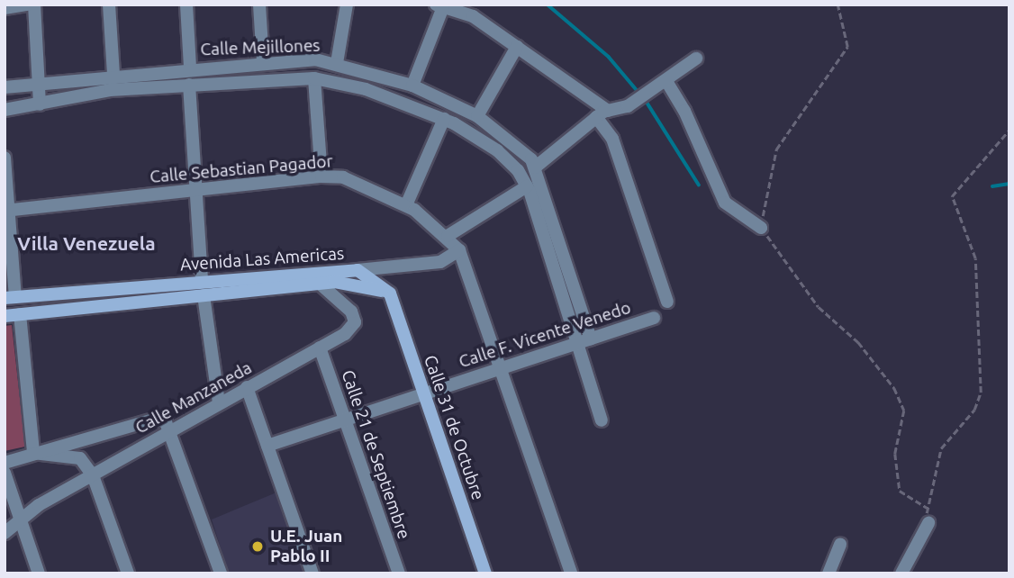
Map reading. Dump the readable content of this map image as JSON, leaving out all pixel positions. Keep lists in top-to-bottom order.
{
  "streets": {
    "main road": ["Avenida Las Americas", "Calle 31 de Octubre"],
    "street": [
      "Calle Mejillones",
      "Calle Sebastian Pagador",
      "Calle F. Vicente Venedo",
      "Calle Manzaneda",
      "Calle 21 de Septiembre"
    ]
  },
  "crossings": [
    ["Calle Mejillones", "Calle F. Vicente Venedo"],
    ["Avenida Las Americas", "Calle Manzaneda"],
    ["Avenida Las Americas", "Calle 31 de Octubre"],
    ["Calle F. Vicente Venedo", "Calle 31 de Octubre"],
    ["Calle F. Vicente Venedo", "Calle 21 de Septiembre"],
    ["Calle Manzaneda", "Calle 21 de Septiembre"]
  ],
  "districts": ["Villa Venezuela"],
  "places": ["U.E. Juan Pablo II"]
}
